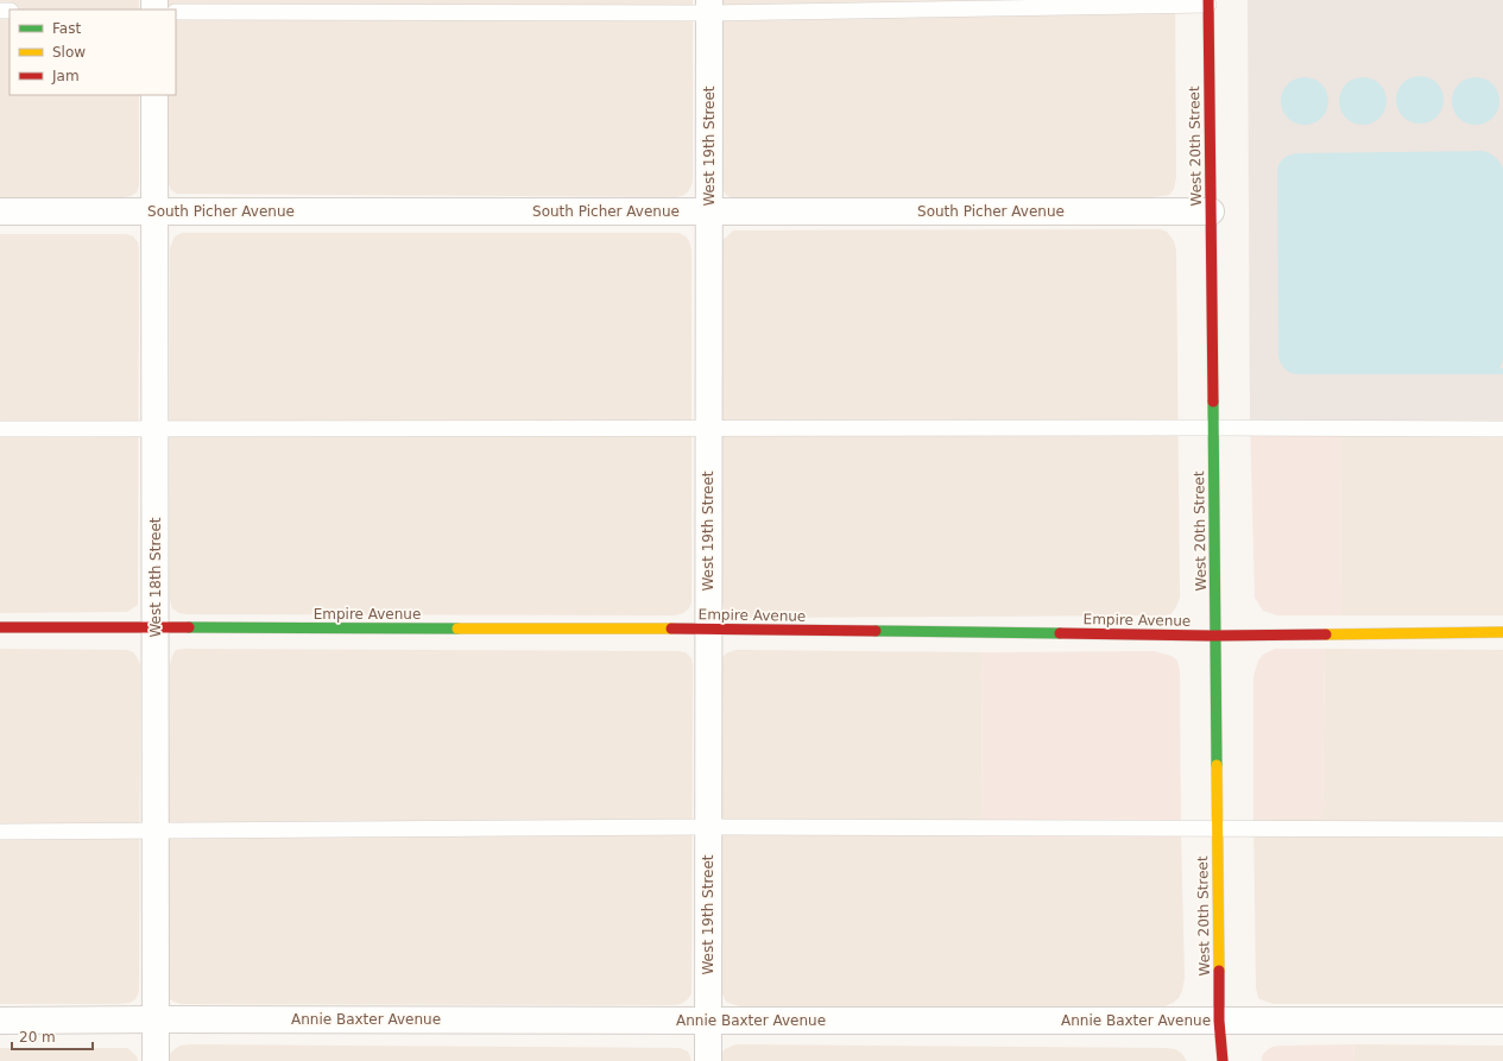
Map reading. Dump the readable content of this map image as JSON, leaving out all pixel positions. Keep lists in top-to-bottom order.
{
  "streets": {
    "street": [
      "West 19th Street",
      "West 20th Street",
      "South Picher Avenue",
      "West 18th Street",
      "Empire Avenue",
      "Annie Baxter Avenue"
    ]
  },
  "crossings": [
    ["West 19th Street", "South Picher Avenue"],
    ["West 19th Street", "Empire Avenue"],
    ["West 19th Street", "Annie Baxter Avenue"],
    ["West 20th Street", "South Picher Avenue"],
    ["West 20th Street", "Empire Avenue"],
    ["West 20th Street", "Annie Baxter Avenue"],
    ["South Picher Avenue", "West 18th Street"],
    ["West 18th Street", "Empire Avenue"],
    ["West 18th Street", "Annie Baxter Avenue"]
  ],
  "legend": ["Fast", "Slow", "Jam"],
  "scale_bar": "20 m"
}
